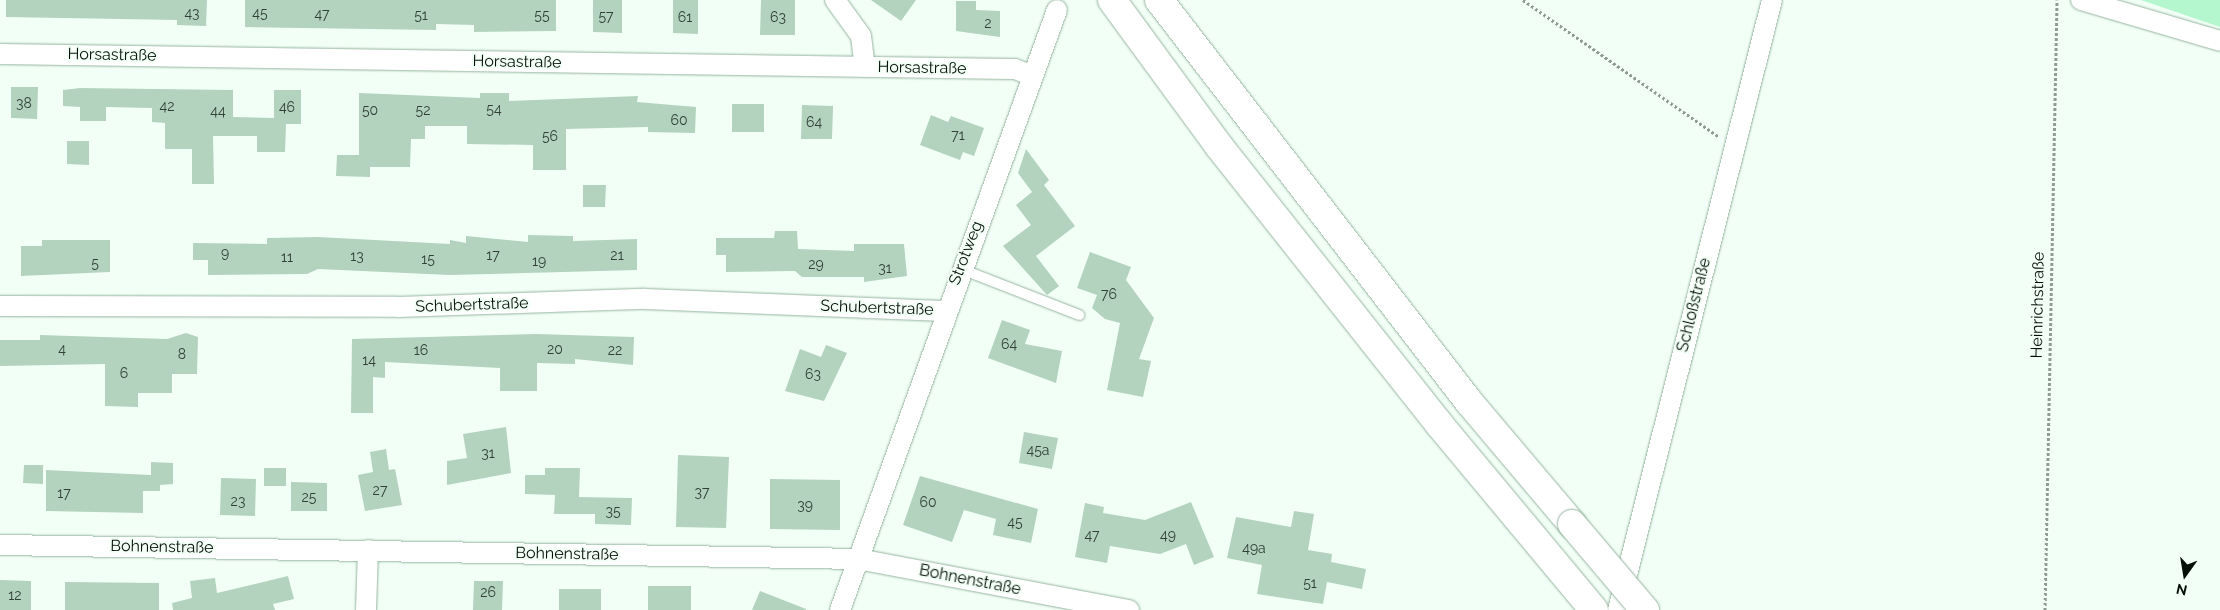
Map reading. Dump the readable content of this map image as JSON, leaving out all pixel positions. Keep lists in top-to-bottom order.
{
  "streets": {
    "street": [
      "Horsastraße",
      "Strotweg",
      "Schubertstraße",
      "Schloßstraße",
      "Bohnenstraße"
    ],
    "path": ["Heinrichstraße"]
  },
  "crossings": [
    ["Horsastraße", "Strotweg"],
    ["Strotweg", "Schubertstraße"],
    ["Strotweg", "Bohnenstraße"]
  ],
  "house_numbers": [
    "43",
    "45",
    "47",
    "51",
    "55",
    "57",
    "61",
    "63",
    "2",
    "38",
    "42",
    "46",
    "54",
    "50",
    "52",
    "44",
    "60",
    "64",
    "71",
    "56",
    "9",
    "17",
    "21",
    "13",
    "11",
    "15",
    "19",
    "5",
    "29",
    "31",
    "76",
    "64",
    "4",
    "20",
    "16",
    "22",
    "8",
    "14",
    "6",
    "63",
    "45a",
    "31",
    "27",
    "37",
    "17",
    "25",
    "23",
    "60",
    "39",
    "35",
    "45",
    "47",
    "49",
    "49a",
    "51",
    "26",
    "12"
  ],
  "north": "bottom"
}
